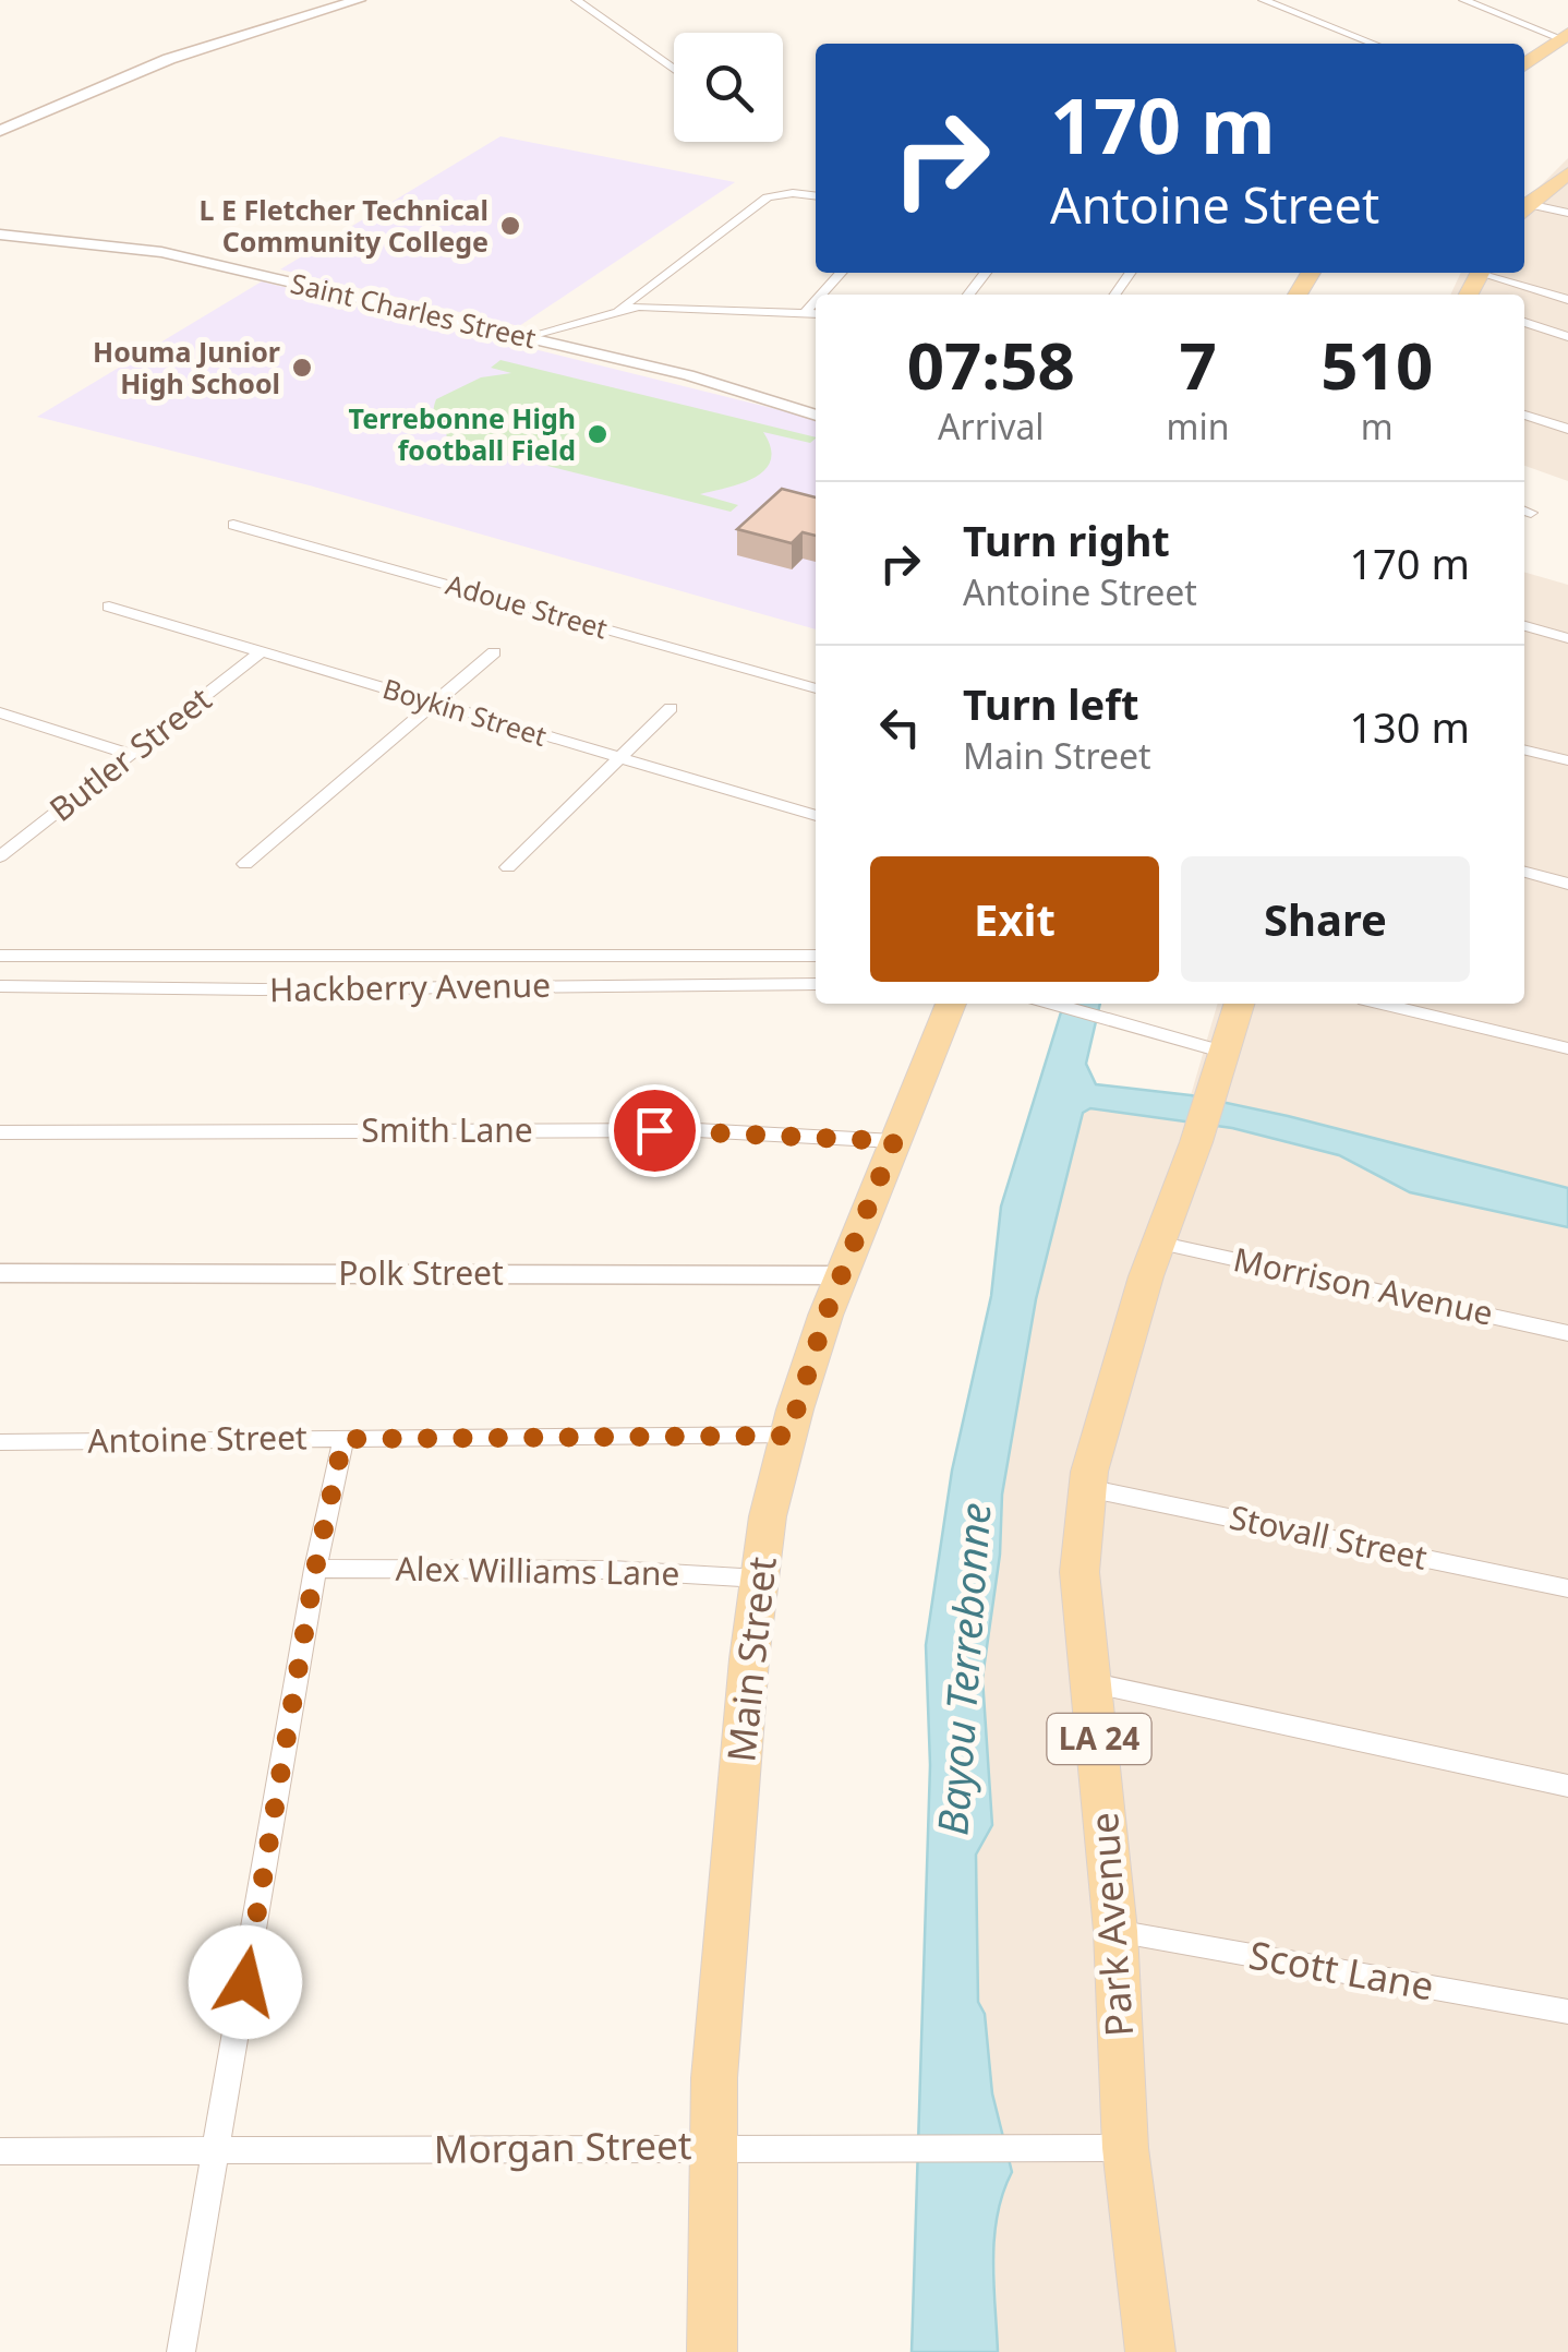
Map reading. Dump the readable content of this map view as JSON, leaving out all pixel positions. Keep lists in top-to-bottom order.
{
  "streets": {
    "main road": ["Main Street", "LA 24", "Park Avenue"],
    "street": [
      "Saint Charles Street",
      "Adoue Street",
      "Boykin Street",
      "Butler Street",
      "Hackberry Avenue",
      "Smith Lane",
      "Polk Street",
      "Morrison Avenue",
      "Antoine Street",
      "Stovall Street",
      "Alex Williams Lane",
      "Scott Lane",
      "Morgan Street"
    ]
  },
  "crossings": [
    ["Boykin Street", "Butler Street"],
    ["Smith Lane", "Main Street"],
    ["Polk Street", "Main Street"],
    ["Morrison Avenue", "Park Avenue"],
    ["Antoine Street", "Main Street"],
    ["Stovall Street", "Park Avenue"],
    ["Alex Williams Lane", "Main Street"],
    ["Main Street", "Morgan Street"],
    ["Park Avenue", "Scott Lane"],
    ["Park Avenue", "Morgan Street"]
  ],
  "water": ["Bayou Terrebonne"],
  "places": ["L E Fletcher Technical Community College", "Houma Junior High School", "Terrebonne High football Field"],
  "page": {
    "turn": ["170 m", "Antoine Street"],
    "eta": [
      "07:58",
      "Arrival",
      "7",
      "min",
      "510",
      "m"
    ],
    "list": [
      {
        "name": "Turn right",
        "note": "Antoine Street",
        "value": "170 m"
      },
      {
        "name": "Turn left",
        "note": "Main Street",
        "value": "130 m"
      }
    ],
    "buttons": ["Exit", "Share"]
  }
}
